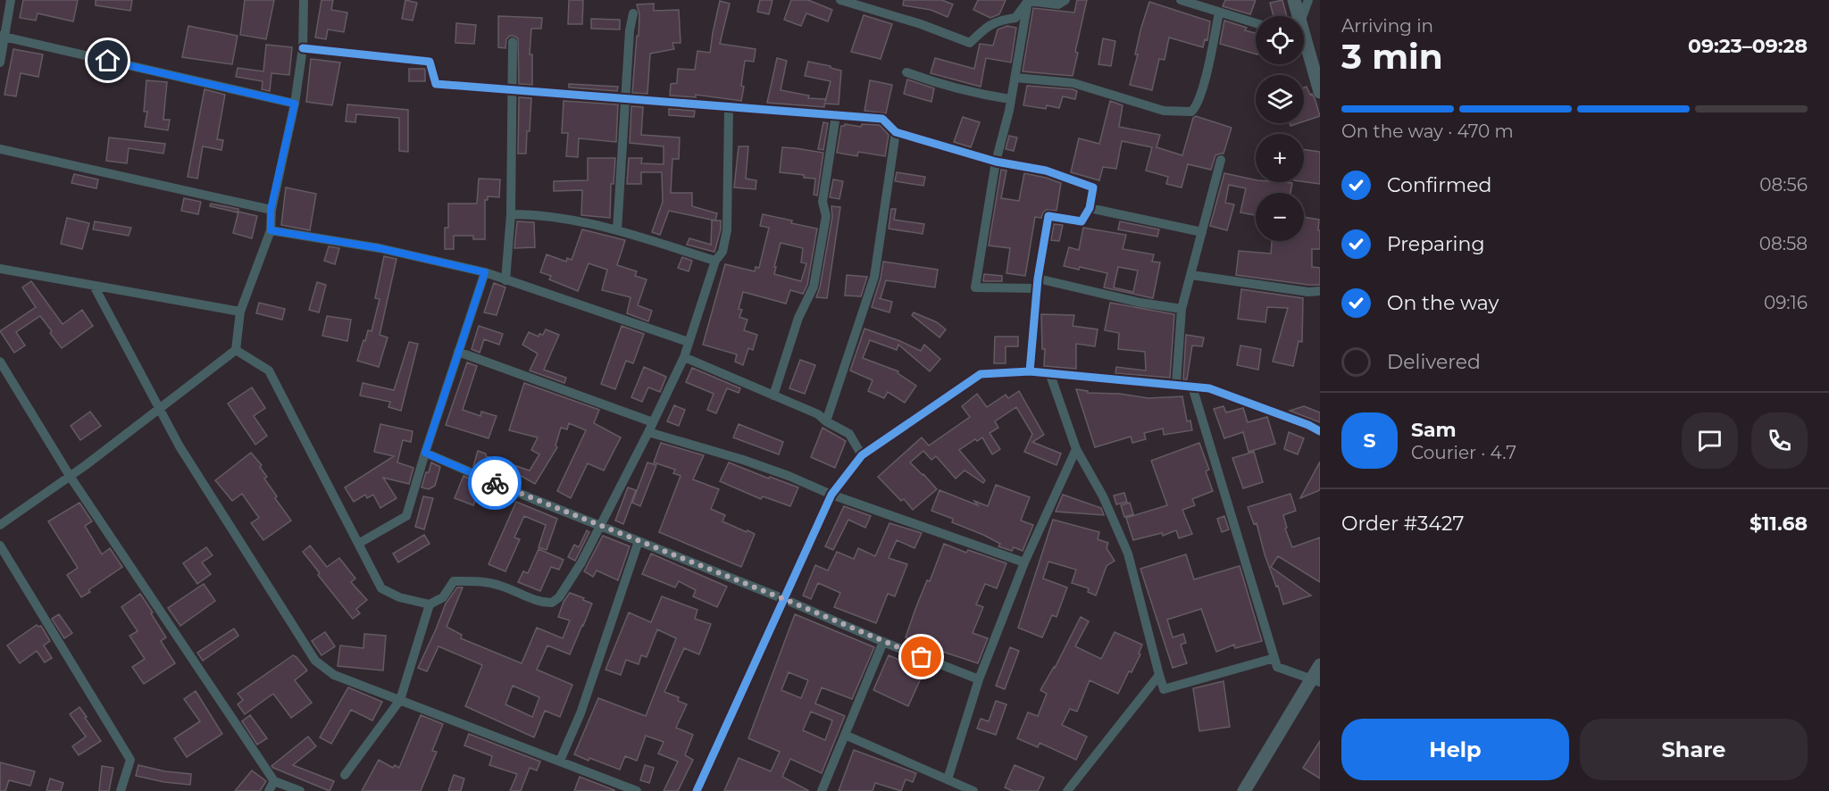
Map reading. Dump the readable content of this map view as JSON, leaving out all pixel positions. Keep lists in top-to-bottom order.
{
  "page": {
    "heading": ["3 min", "Arriving in", "09:23–09:28"],
    "panel": [
      "Sam",
      "Courier · 4.7",
      "Order #3427",
      "$11.68"
    ],
    "map_buttons": ["+", "−"],
    "bar": "On the way · 470 m",
    "list": [
      ["Confirmed", "08:56"],
      ["Preparing", "08:58"],
      ["On the way", "09:16"],
      "Delivered"
    ],
    "round": "S",
    "buttons": ["Help", "Share"]
  }
}
